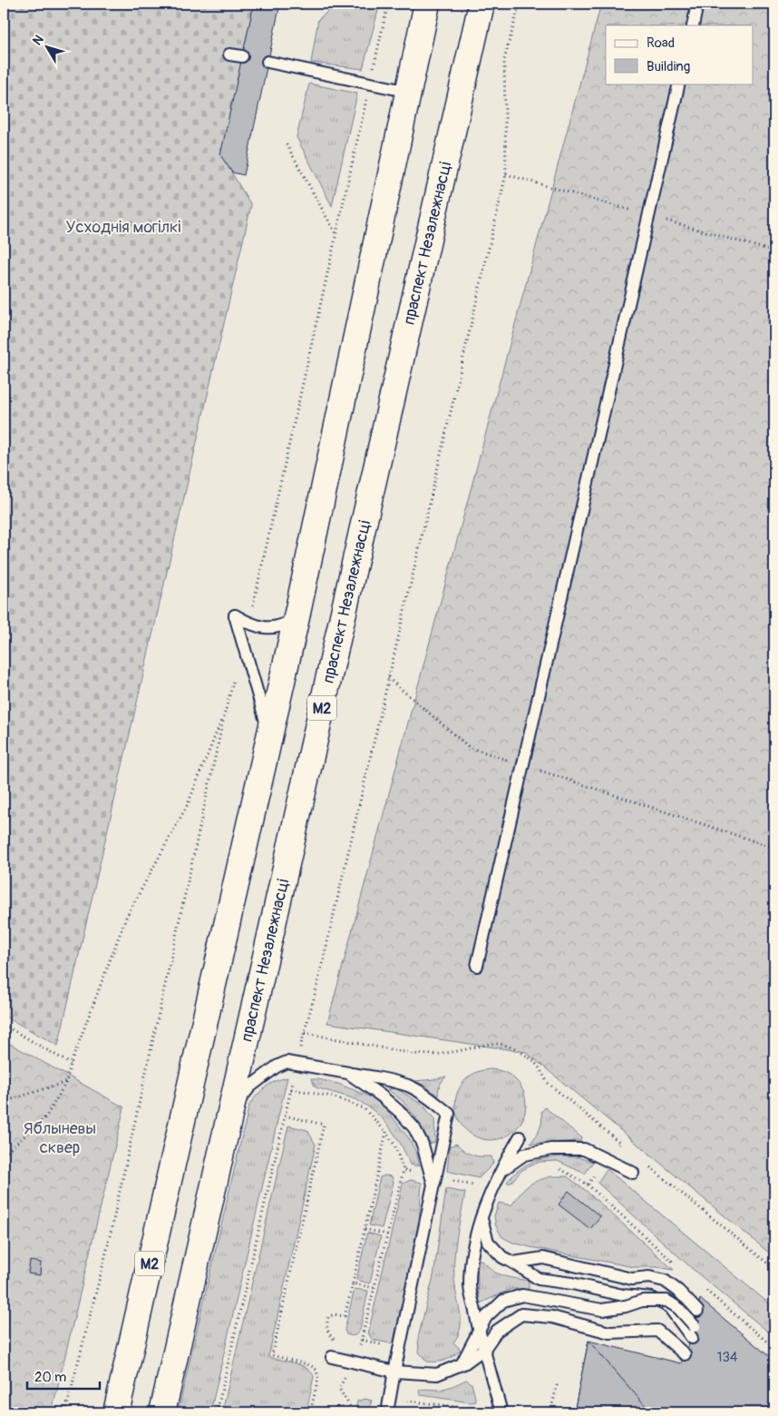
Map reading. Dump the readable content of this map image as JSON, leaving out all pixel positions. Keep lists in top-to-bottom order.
{
  "streets": {
    "main road": ["праспект Незалежнасці", "М2"]
  },
  "parks": ["Усходнія могілкі", "Яблыневы сквер"],
  "house_numbers": ["134"],
  "legend": ["Road", "Building"],
  "scale_bar": "20 m",
  "north": "top left"
}
